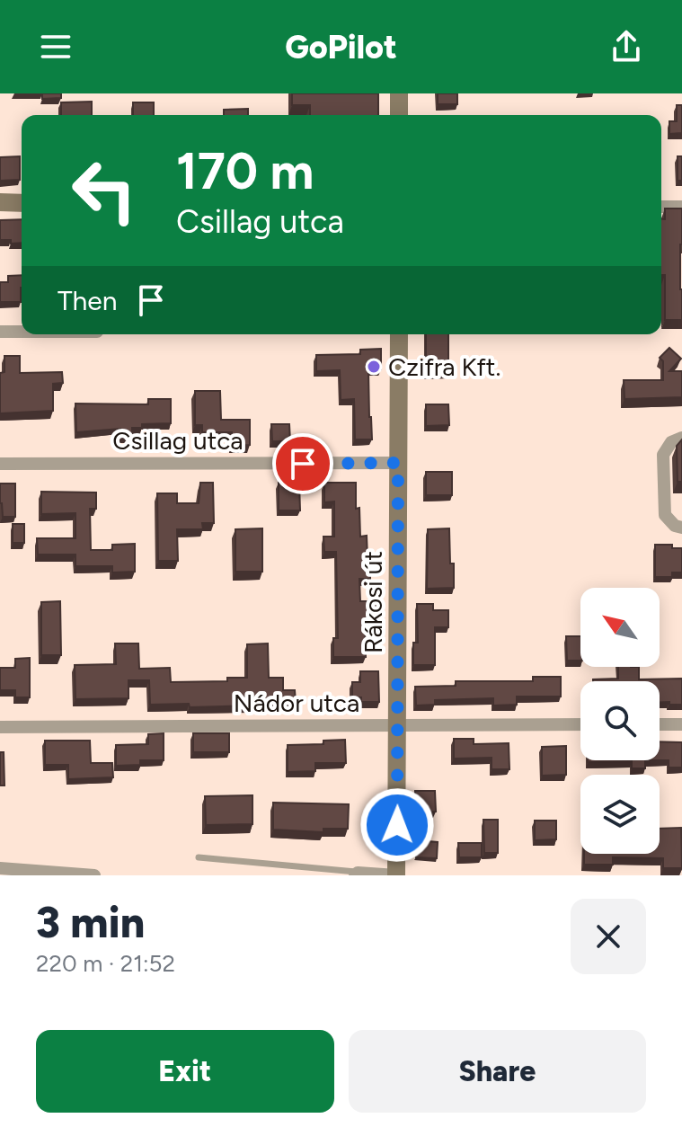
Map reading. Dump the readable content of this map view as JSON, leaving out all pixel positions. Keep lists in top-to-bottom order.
{
  "streets": {
    "main road": ["Rákosi út"],
    "street": ["Csillag utca", "Nádor utca"]
  },
  "crossings": [
    ["Csillag utca", "Rákosi út"],
    ["Rákosi út", "Nádor utca"]
  ],
  "places": ["Czifra Kft."],
  "north": "top left",
  "page": {
    "header": "GoPilot",
    "turn": ["170 m", "Csillag utca"],
    "then": "Then",
    "heading": ["3 min", "220 m · 21:52"],
    "buttons": ["Exit", "Share"]
  }
}
